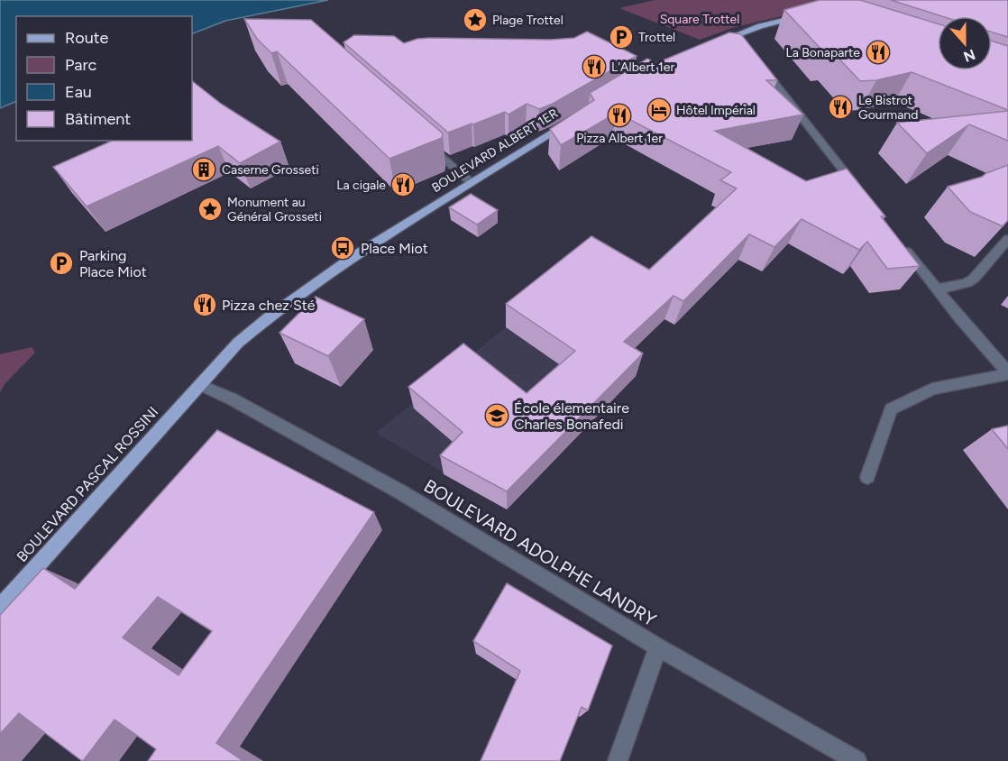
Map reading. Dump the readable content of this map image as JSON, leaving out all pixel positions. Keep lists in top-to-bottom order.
{
  "streets": {
    "main road": ["BOULEVARD ALBERT 1ER", "BOULEVARD PASCAL ROSSINI"],
    "street": ["BOULEVARD ADOLPHE LANDRY"]
  },
  "crossings": [
    ["BOULEVARD ALBERT 1ER", "BOULEVARD PASCAL ROSSINI"],
    ["BOULEVARD ALBERT 1ER", "BOULEVARD ADOLPHE LANDRY"],
    ["BOULEVARD PASCAL ROSSINI", "BOULEVARD ADOLPHE LANDRY"]
  ],
  "parks": ["Square Trottel"],
  "places": {
    "place": ["Plage Trottel", "Monument au Général Grosseti"],
    "parking": ["Trottel", "Parking Place Miot"],
    "restaurant": [
      "La Bonaparte",
      "L'Albert 1er",
      "Le Bistrot Gourmand",
      "Pizza Albert 1er",
      "La cigale",
      "Pizza chez Sté"
    ],
    "hotel": ["Hôtel Impérial"],
    "building": ["Caserne Grosseti"],
    "bus stop": ["Place Miot"],
    "school or university": ["École élementaire Charles Bonafedi"]
  },
  "legend": [
    "Route",
    "Parc",
    "Eau",
    "Bâtiment"
  ],
  "north": "bottom"
}
